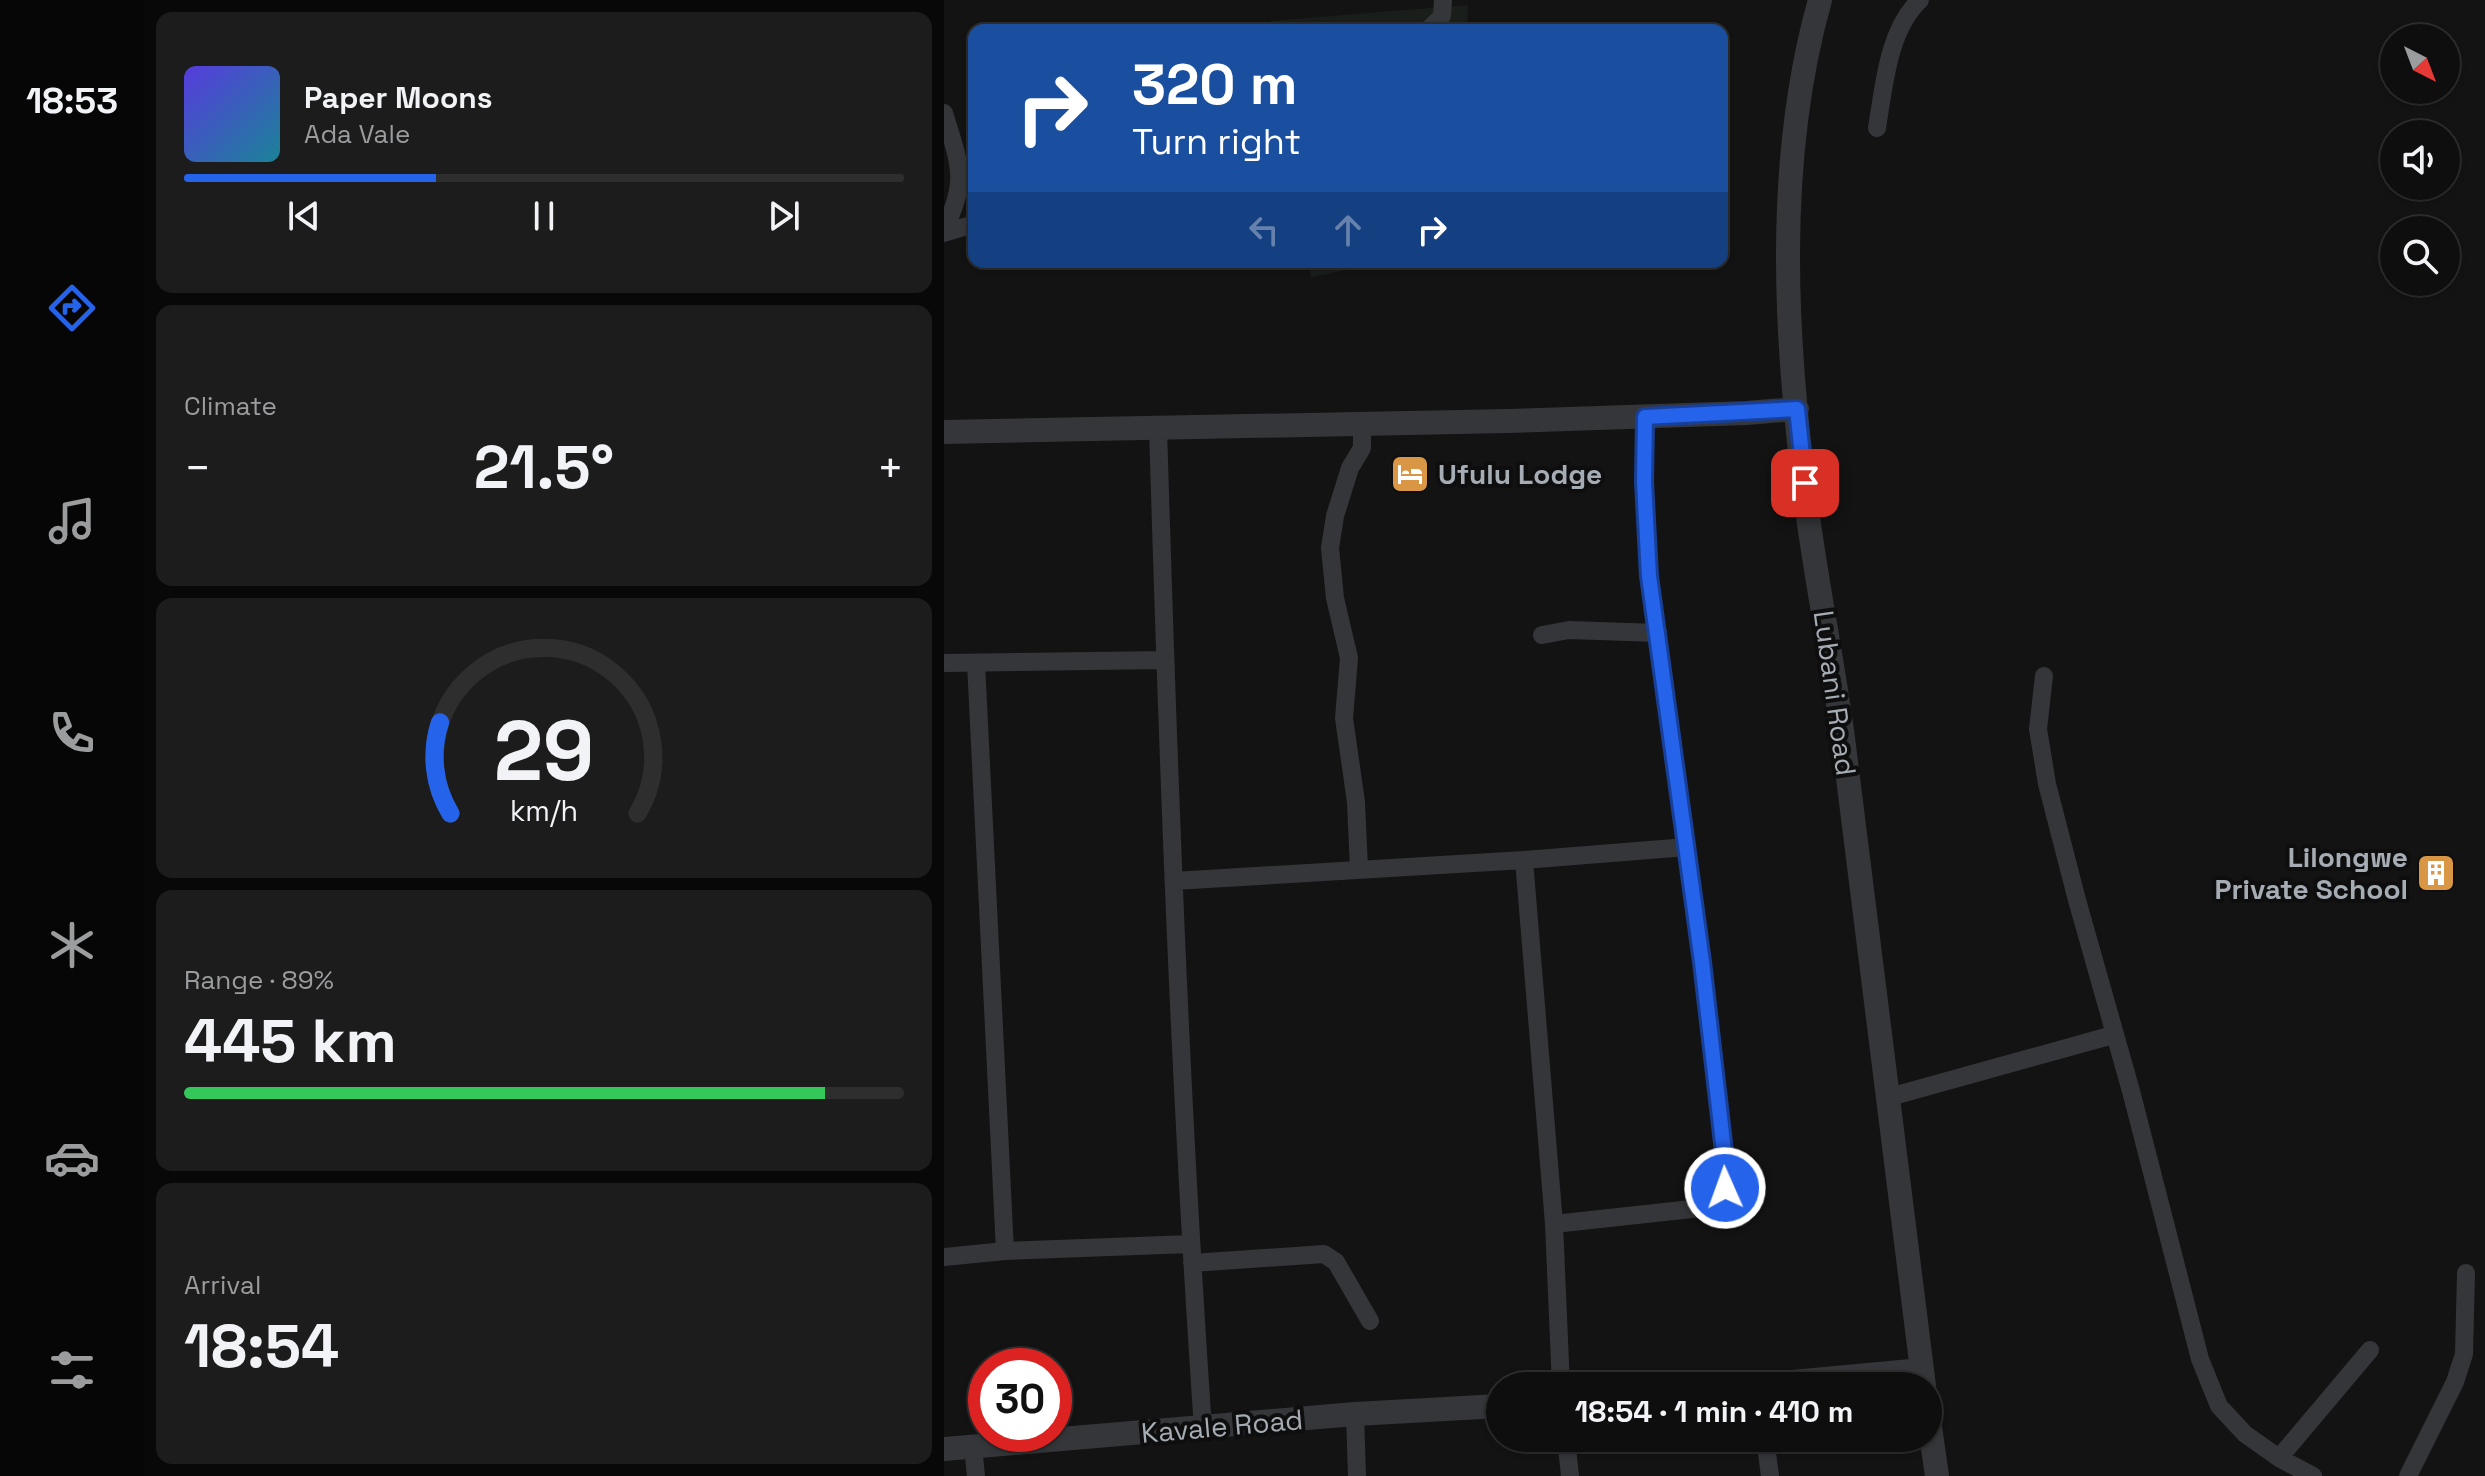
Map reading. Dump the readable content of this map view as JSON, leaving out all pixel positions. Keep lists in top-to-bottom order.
{
  "streets": {
    "street": ["Lubani Road", "Kavale Road"]
  },
  "places": {
    "hotel": ["Ufulu Lodge"],
    "building": ["Lilongwe Private School"]
  },
  "north": "bottom right",
  "page": {
    "tabs": "18:53",
    "turn": ["320 m", "Turn right"],
    "song": ["Paper Moons", "Ada Vale"],
    "tile": [
      "Climate",
      ["Range · 89%", "445 km"],
      ["Arrival", "18:54"]
    ],
    "heat": ["−", "21.5°", "+"],
    "limit": "30",
    "trip": "18:54 · 1 min · 410 m",
    "gauge": ["29", "km/h"]
  }
}
